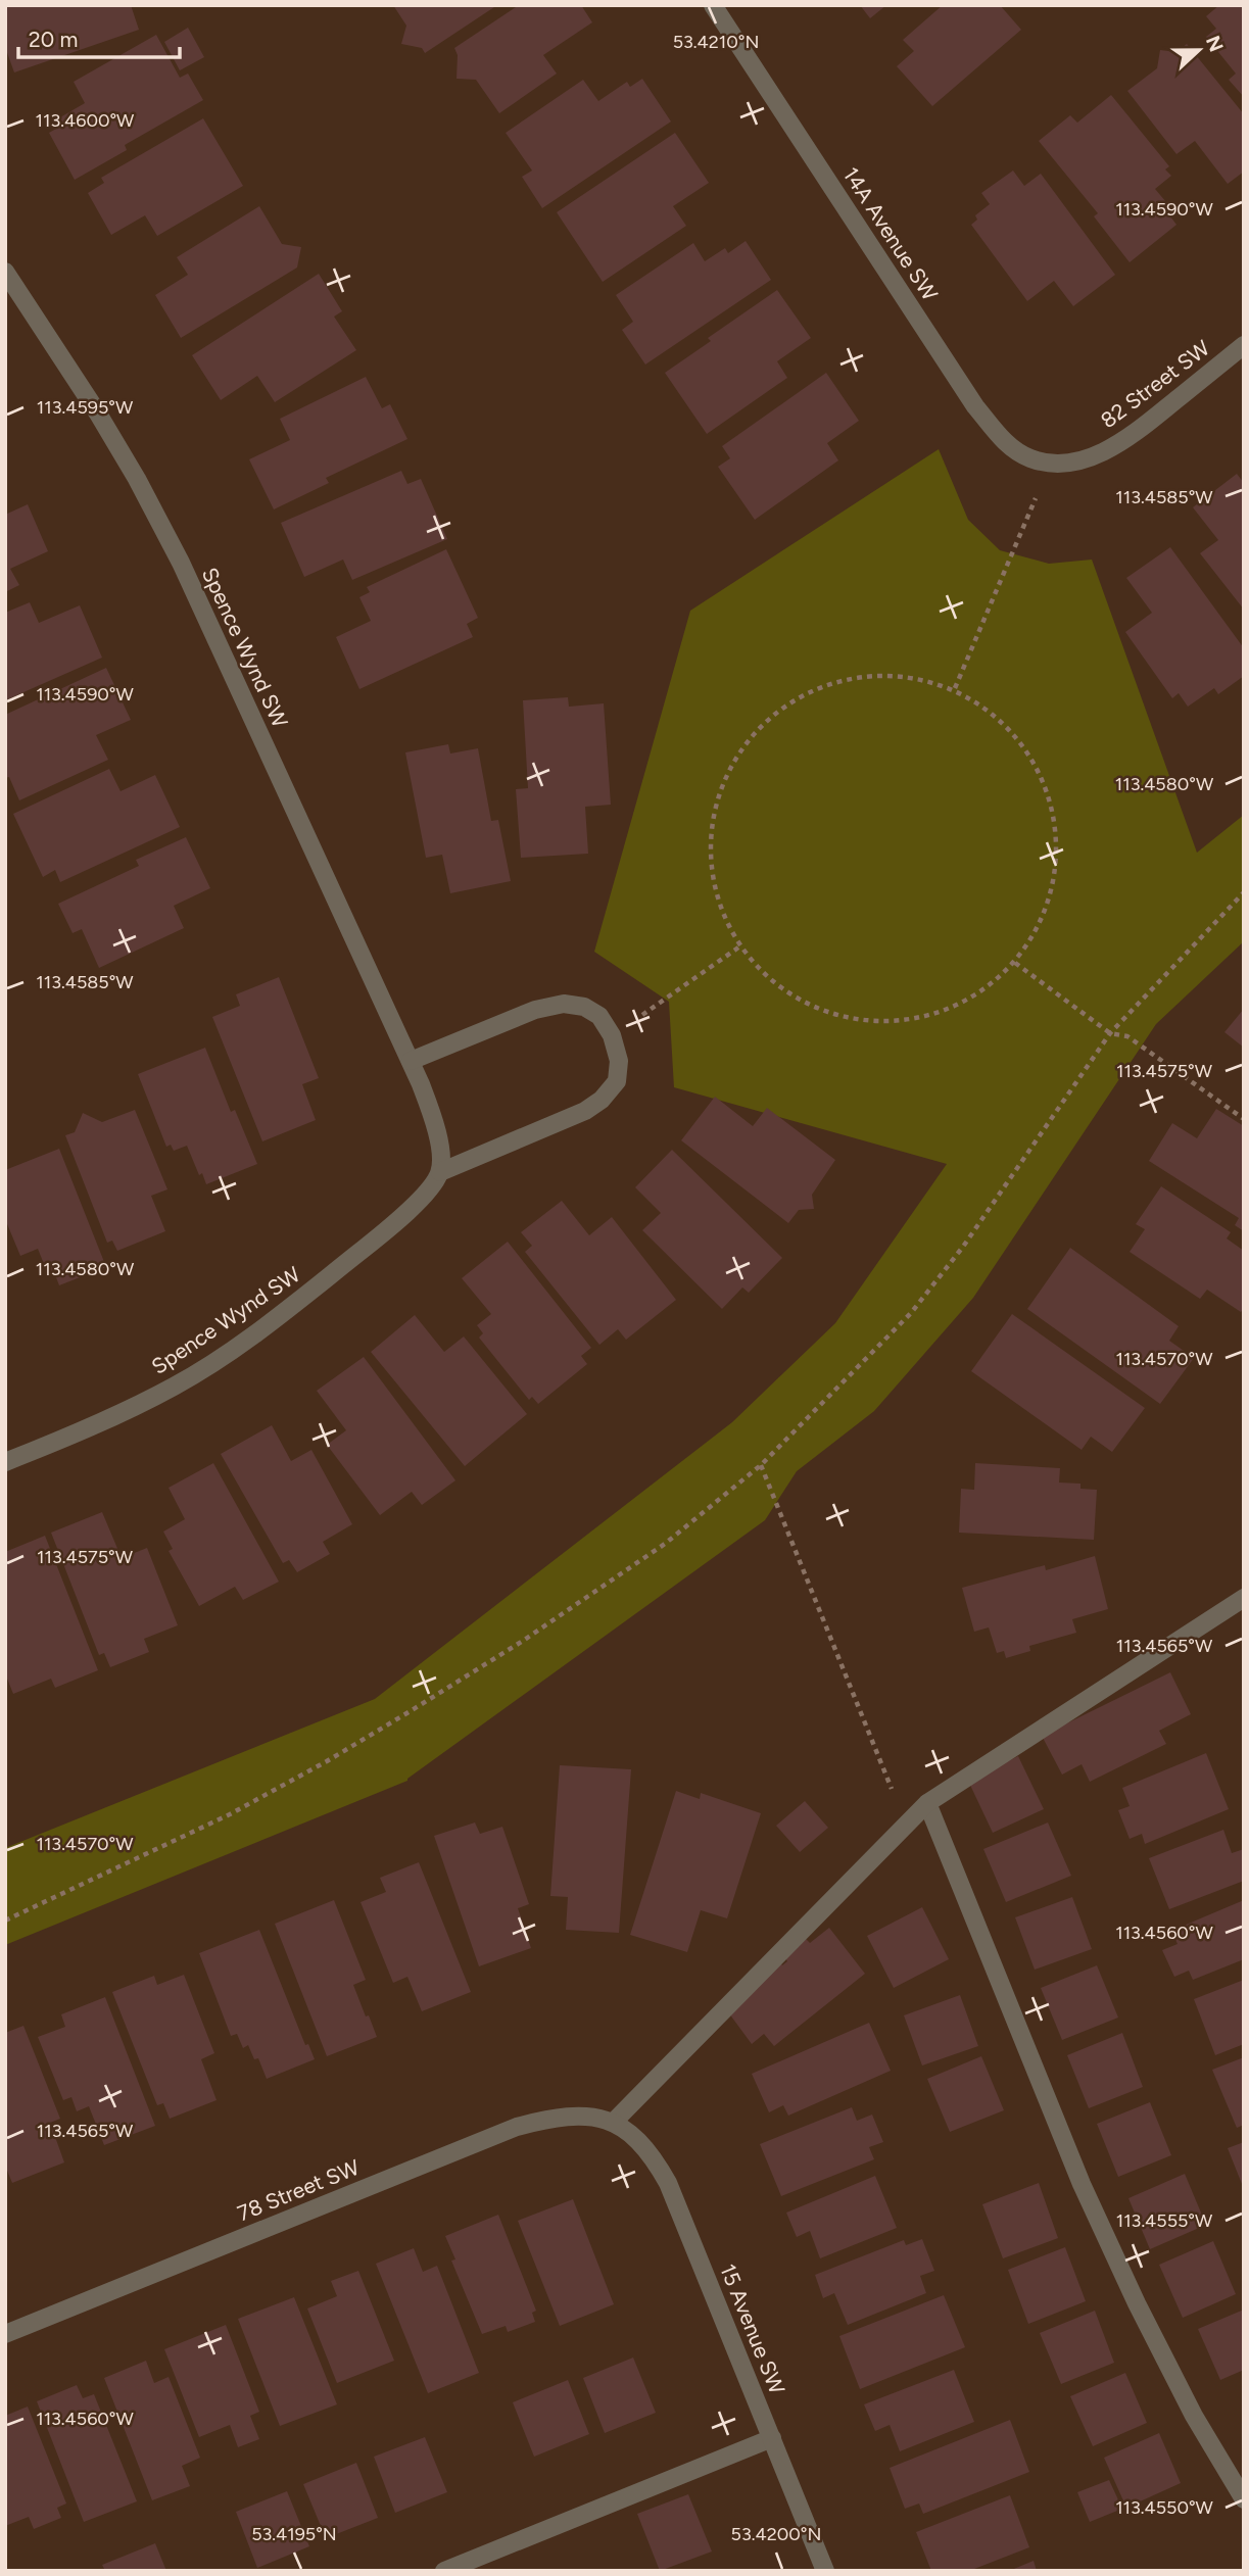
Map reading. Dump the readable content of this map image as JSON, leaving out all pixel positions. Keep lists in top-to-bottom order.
{
  "streets": {
    "street": [
      "14A Avenue SW",
      "82 Street SW",
      "Spence Wynd SW",
      "78 Street SW",
      "15 Avenue SW"
    ]
  },
  "crossings": [
    ["14A Avenue SW", "82 Street SW"],
    ["78 Street SW", "15 Avenue SW"]
  ],
  "scale_bar": "20 m",
  "north": "right",
  "coordinates": [
    "53.4210°N",
    "113.4600°W",
    "113.4590°W",
    "113.4595°W",
    "113.4585°W",
    "113.4580°W",
    "113.4575°W",
    "113.4570°W",
    "113.4565°W",
    "113.4560°W",
    "113.4555°W",
    "113.4550°W",
    "53.4195°N",
    "53.4200°N"
  ]
}
